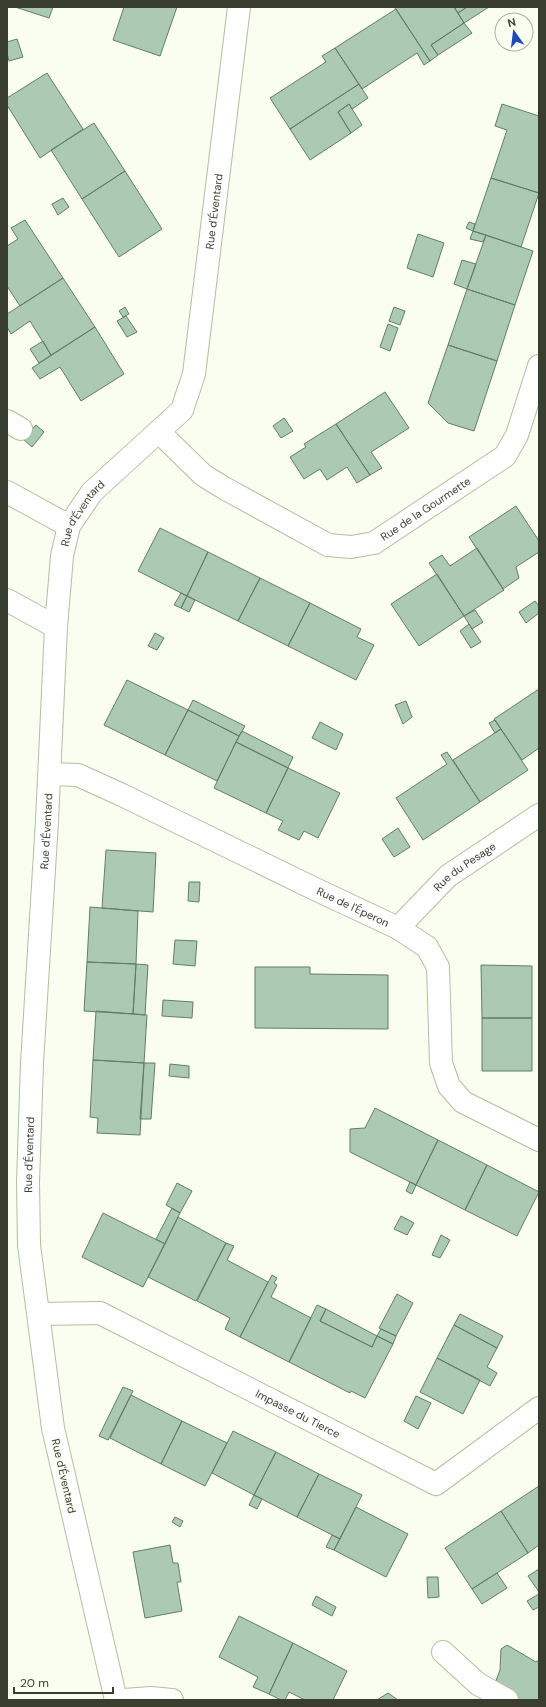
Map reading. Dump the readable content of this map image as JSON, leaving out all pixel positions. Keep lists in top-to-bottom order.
{
  "streets": {
    "street": [
      "Rue d'Éventard",
      "Rue de la Gourmette",
      "Rue du Pesage",
      "Rue de l'Éperon",
      "Impasse du Tierce"
    ]
  },
  "crossings": [
    ["Rue d'Éventard", "Rue de la Gourmette"],
    ["Rue d'Éventard", "Rue de l'Éperon"],
    ["Rue d'Éventard", "Impasse du Tierce"],
    ["Rue du Pesage", "Rue de l'Éperon"]
  ],
  "scale_bar": "20 m",
  "north": "top"
}
